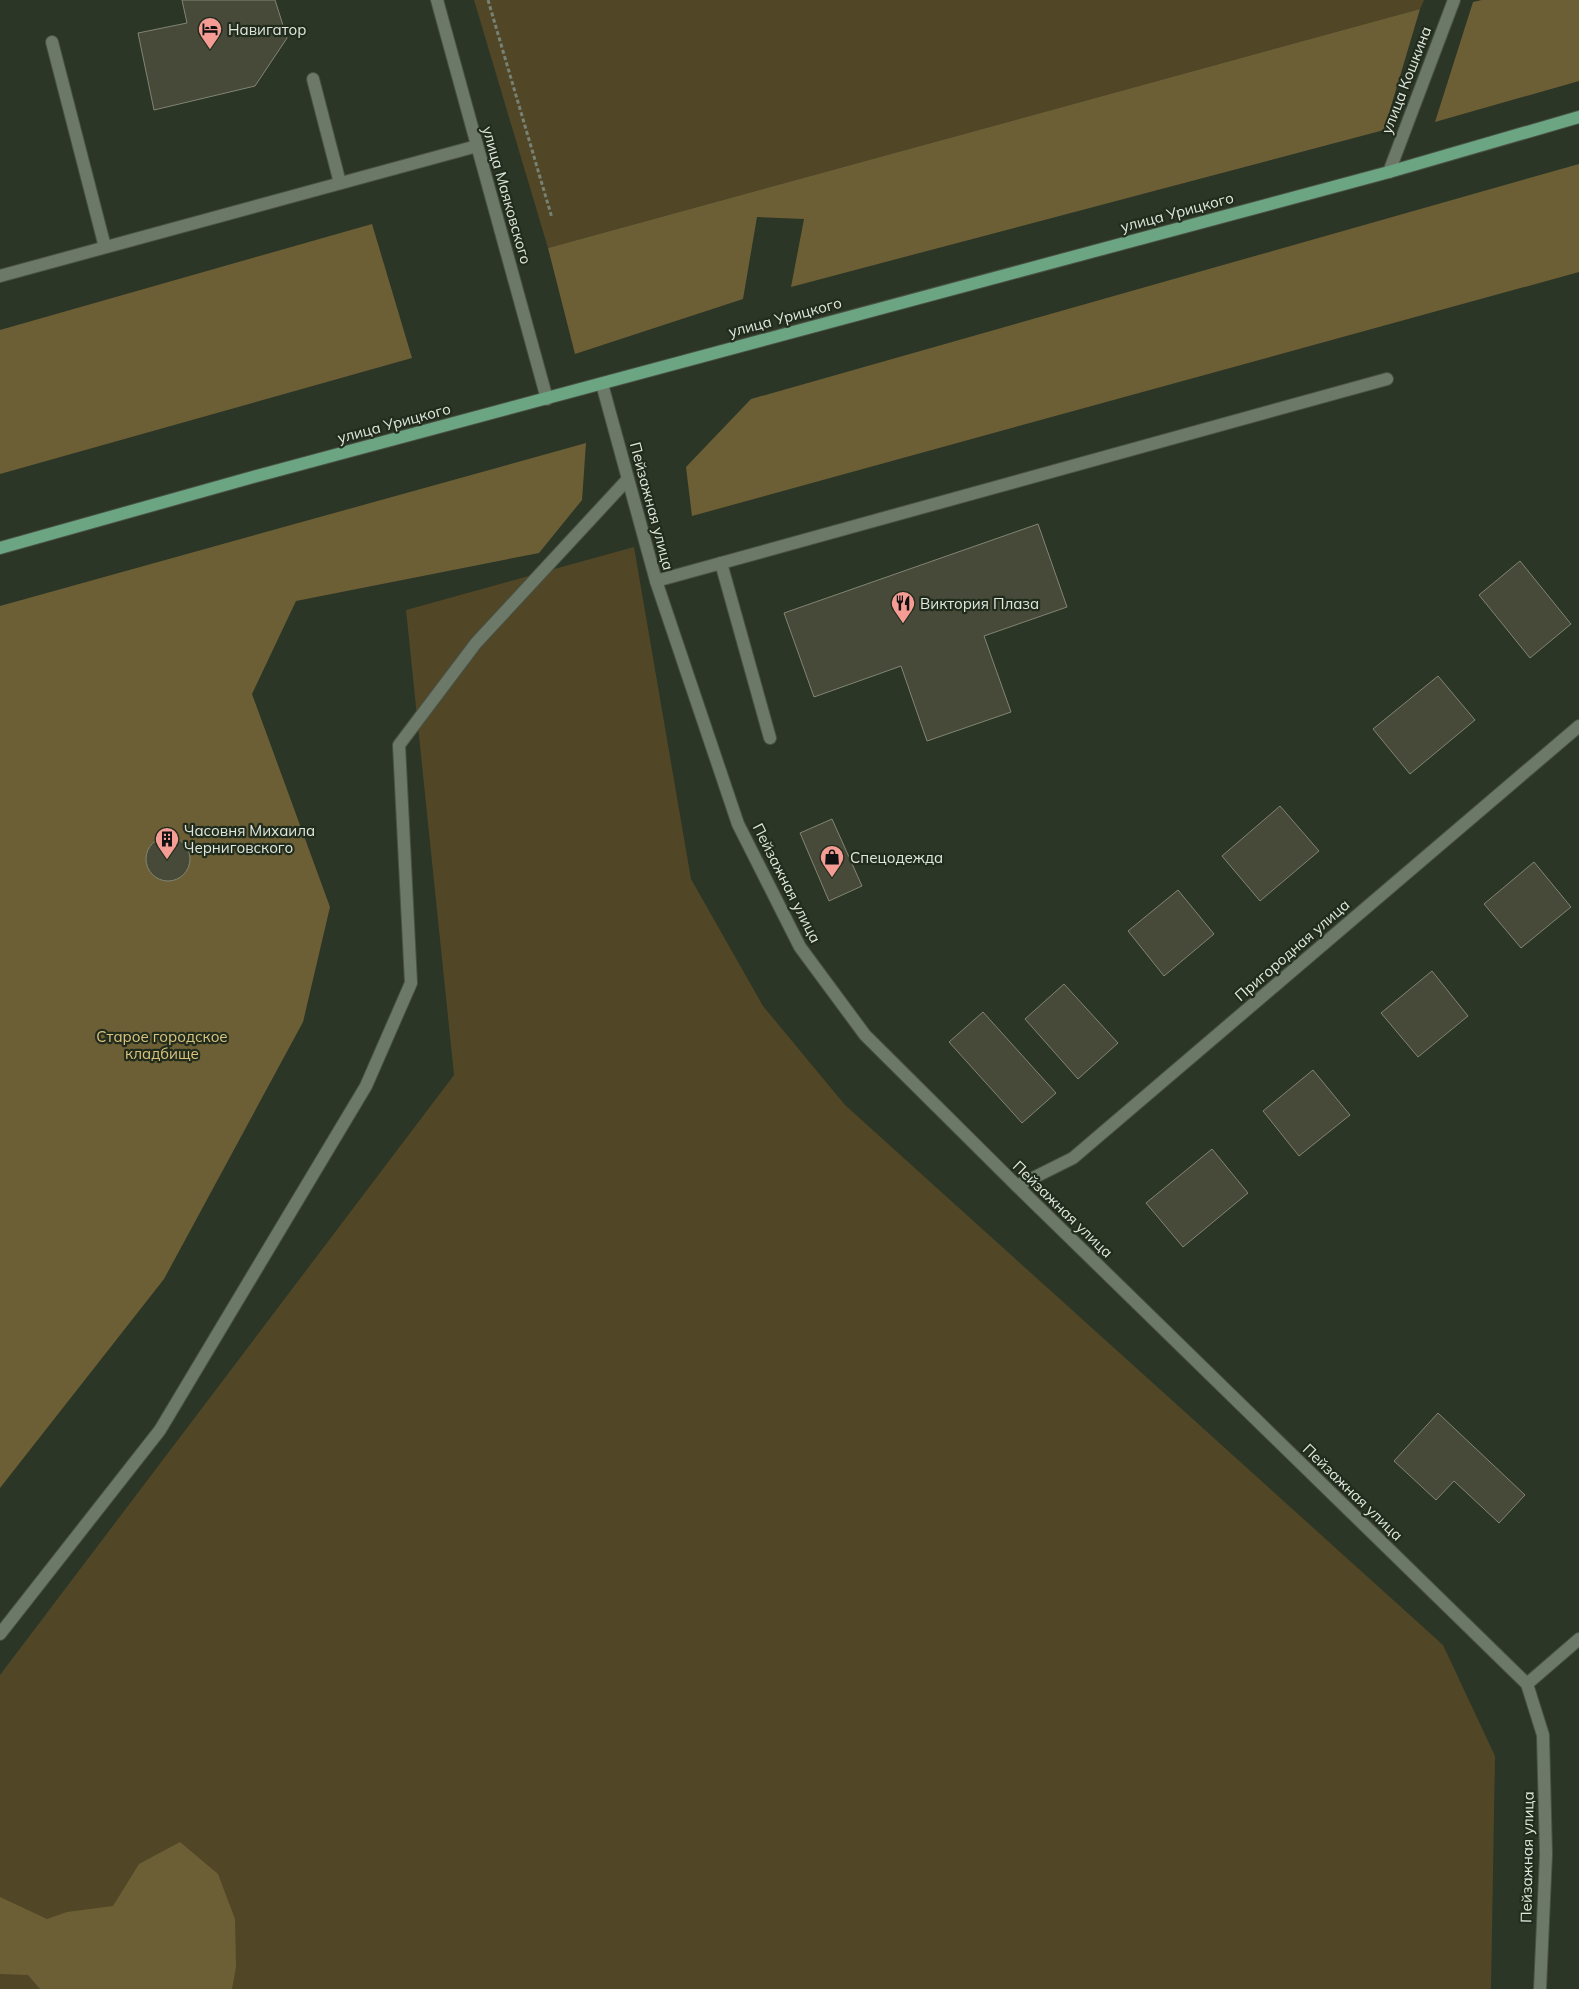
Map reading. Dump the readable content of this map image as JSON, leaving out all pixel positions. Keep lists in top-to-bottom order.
{
  "streets": {
    "main road": ["улица Урицкого"],
    "street": [
      "улица Кошкина",
      "улица Маяковского",
      "Пейзажная улица",
      "Пригородная улица"
    ]
  },
  "crossings": [
    ["улица Кошкина", "улица Урицкого"],
    ["улица Маяковского", "улица Урицкого"],
    ["улица Урицкого", "Пейзажная улица"],
    ["Пейзажная улица", "Пригородная улица"]
  ],
  "parks": ["Старое городское кладбище"],
  "places": {
    "hotel": ["Навигатор"],
    "restaurant": ["Виктория Плаза"],
    "building": ["Часовня Михаила Черниговского"],
    "shop": ["Спецодежда"]
  }
}
